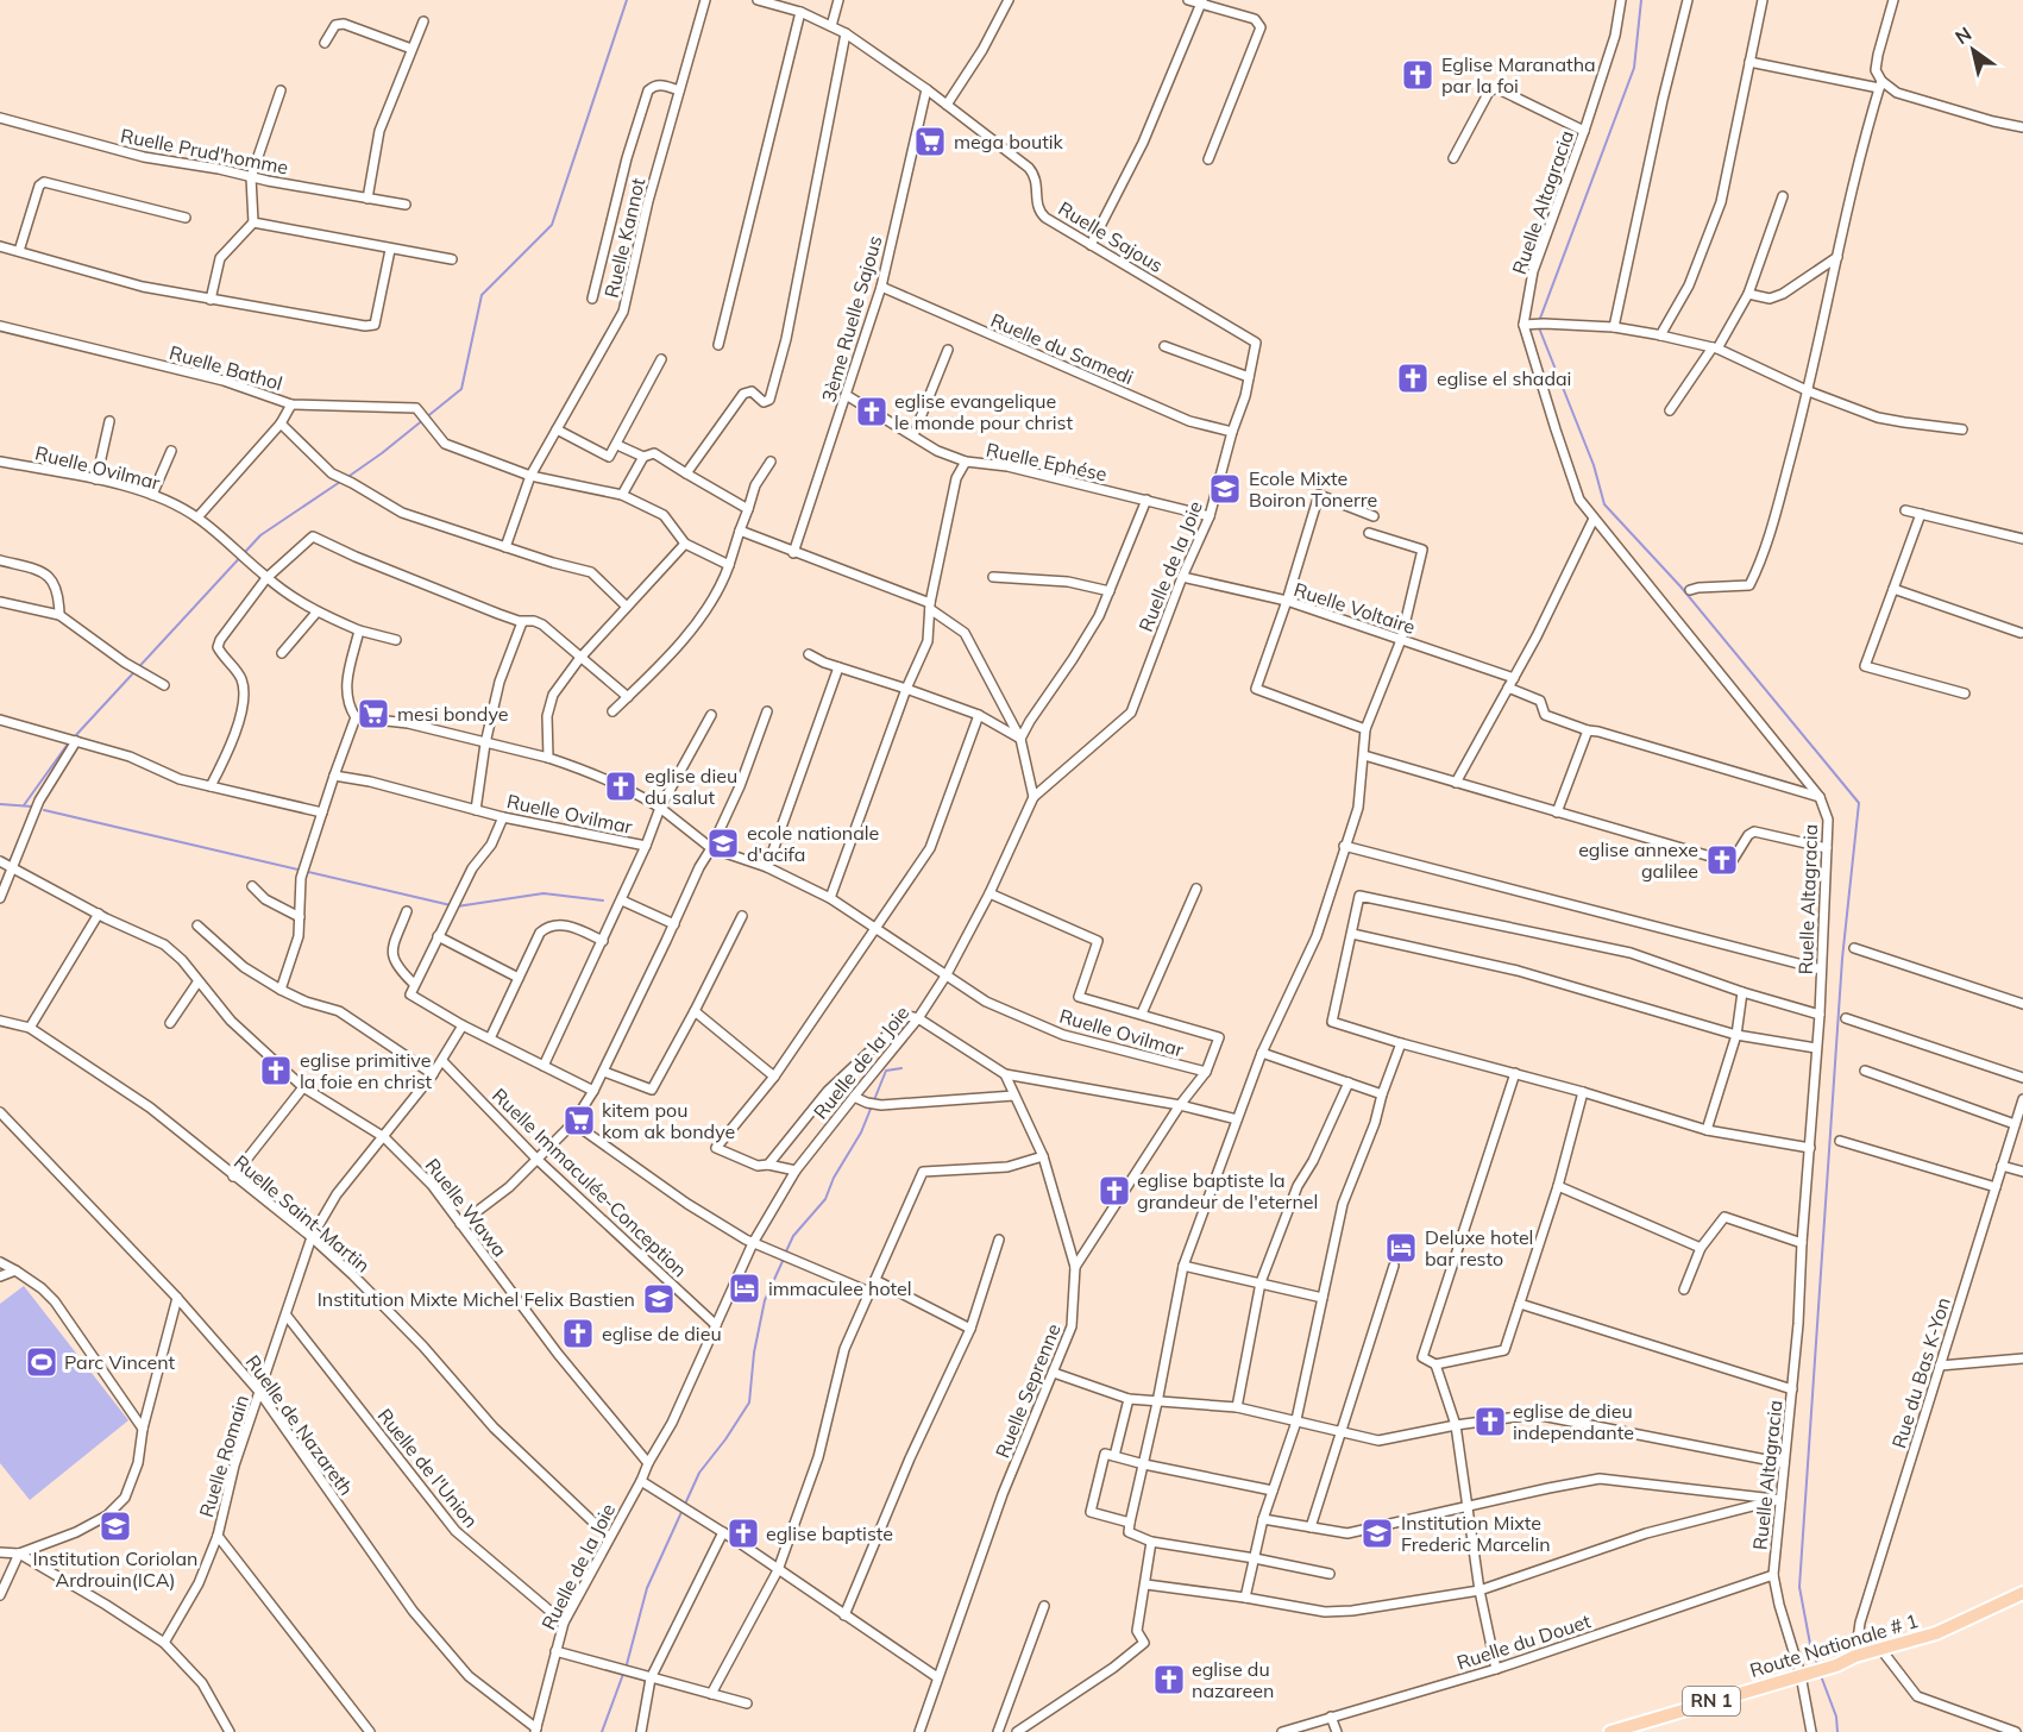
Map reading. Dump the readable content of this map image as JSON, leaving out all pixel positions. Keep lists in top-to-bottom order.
{
  "streets": {
    "main road": ["Route Nationale # 1", "RN 1"],
    "street": [
      "Ruelle Prud'homme",
      "Ruelle Altagracia",
      "Ruelle Sajous",
      "Ruelle Kannot",
      "3ème Ruelle Sajous",
      "Ruelle du Samedi",
      "Ruelle Bathol",
      "Ruelle Ephése",
      "Ruelle Ovilmar",
      "Ruelle de la Joie",
      "Ruelle Voltaire",
      "Ruelle Immaculée-Conception",
      "Ruelle Wawa",
      "Ruelle Saint-Martin",
      "Rue du Bas K-Yon",
      "Ruelle Seprenne",
      "Ruelle de Nazareth",
      "Ruelle Romain",
      "Ruelle de l'Union",
      "Ruelle du Douet"
    ]
  },
  "crossings": [
    ["Ruelle Altagracia", "Ruelle du Douet"],
    ["Ruelle Altagracia", "Route Nationale # 1"],
    ["Ruelle Sajous", "3ème Ruelle Sajous"],
    ["Ruelle Sajous", "Ruelle du Samedi"],
    ["Ruelle Sajous", "Ruelle de la Joie"],
    ["Ruelle Kannot", "Ruelle Bathol"],
    ["3ème Ruelle Sajous", "Ruelle du Samedi"],
    ["3ème Ruelle Sajous", "Ruelle Ephése"],
    ["Ruelle du Samedi", "Ruelle de la Joie"],
    ["Ruelle Ephése", "Ruelle de la Joie"],
    ["Ruelle Ovilmar", "Ruelle de la Joie"],
    ["Ruelle de la Joie", "Ruelle Voltaire"],
    ["Ruelle de la Joie", "Ruelle Immaculée-Conception"],
    ["Ruelle de la Joie", "Ruelle Wawa"],
    ["Ruelle de la Joie", "Ruelle Saint-Martin"],
    ["Ruelle de la Joie", "Ruelle de Nazareth"],
    ["Ruelle de la Joie", "Ruelle de l'Union"],
    ["Ruelle Immaculée-Conception", "Ruelle Romain"],
    ["Ruelle Wawa", "Ruelle Romain"],
    ["Ruelle Saint-Martin", "Ruelle Romain"],
    ["Rue du Bas K-Yon", "Route Nationale # 1"],
    ["Ruelle de Nazareth", "Ruelle Romain"],
    ["Ruelle Romain", "Ruelle de l'Union"]
  ],
  "places": {
    "church": [
      "Eglise Maranatha par la foi",
      "eglise el shadai",
      "eglise evangelique le monde pour christ",
      "eglise dieu du salut",
      "eglise annexe galilee",
      "eglise primitive la foie en christ",
      "eglise baptiste la grandeur de l'eternel",
      "eglise de dieu",
      "eglise de dieu independante",
      "eglise baptiste",
      "eglise du nazareen"
    ],
    "supermarket": ["mega boutik", "mesi bondye", "kitem pou kom ak bondye"],
    "school or university": [
      "Ecole Mixte Boiron Tonerre",
      "ecole nationale d'acifa",
      "Institution Mixte Michel Felix Bastien",
      "Institution Coriolan Ardrouin(ICA)",
      "Institution Mixte Frederic Marcelin"
    ],
    "hotel": ["Deluxe hotel bar resto", "immaculee hotel"],
    "sports": ["Parc Vincent"]
  },
  "north": "top left"
}
